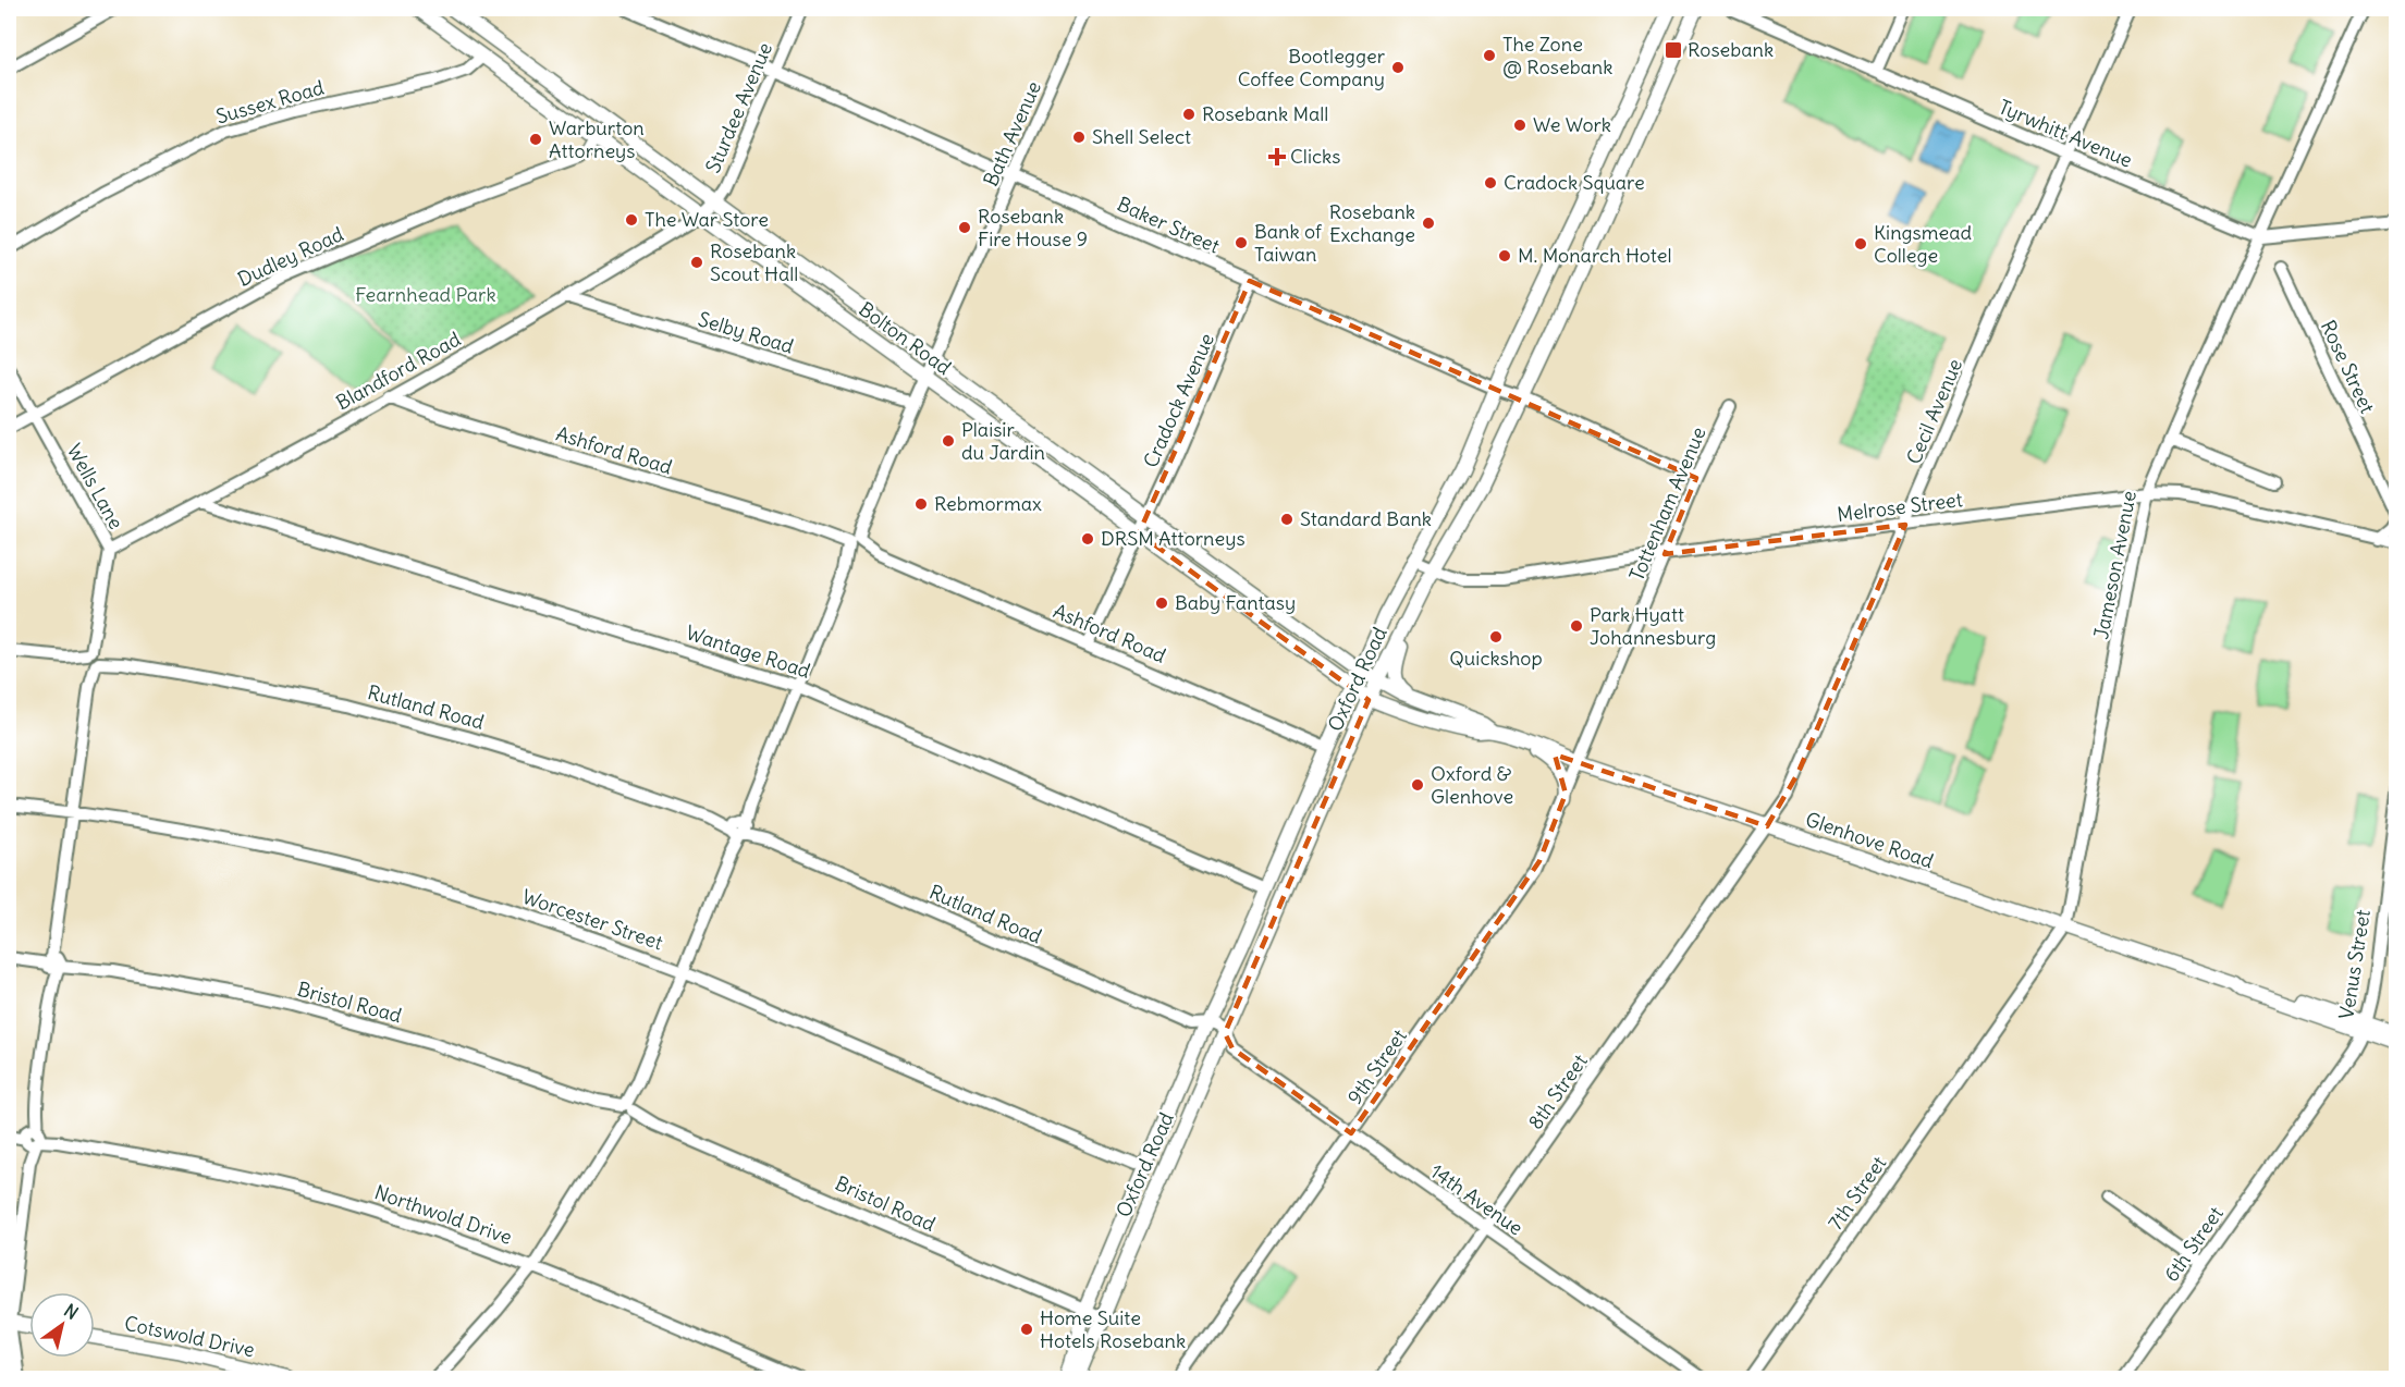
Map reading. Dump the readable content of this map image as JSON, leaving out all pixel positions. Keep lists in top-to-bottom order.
{
  "streets": {
    "main road": [
      "Bolton Road",
      "Oxford Road",
      "Glenhove Road",
      "Cotswold Drive"
    ],
    "street": [
      "Sussex Road",
      "Sturdee Avenue",
      "Bath Avenue",
      "Tyrwhitt Avenue",
      "Baker Street",
      "Dudley Road",
      "Selby Road",
      "Rose Street",
      "Blandford Road",
      "Cradock Avenue",
      "Cecil Avenue",
      "Ashford Road",
      "Wells Lane",
      "Tottenham Avenue",
      "Melrose Street",
      "Jameson Avenue",
      "Wantage Road",
      "Rutland Road",
      "Worcester Street",
      "Venus Street",
      "Bristol Road",
      "9th Street",
      "8th Street",
      "7th Street",
      "14th Avenue",
      "Northwold Drive",
      "6th Street"
    ]
  },
  "crossings": [
    ["Sussex Road", "Bolton Road"],
    ["Sturdee Avenue", "Baker Street"],
    ["Sturdee Avenue", "Bolton Road"],
    ["Sturdee Avenue", "Blandford Road"],
    ["Bath Avenue", "Baker Street"],
    ["Bath Avenue", "Selby Road"],
    ["Bath Avenue", "Bolton Road"],
    ["Bath Avenue", "Ashford Road"],
    ["Bath Avenue", "Wantage Road"],
    ["Bath Avenue", "Rutland Road"],
    ["Bath Avenue", "Worcester Street"],
    ["Bath Avenue", "Bristol Road"],
    ["Bath Avenue", "Northwold Drive"],
    ["Tyrwhitt Avenue", "Cecil Avenue"],
    ["Tyrwhitt Avenue", "Jameson Avenue"],
    ["Baker Street", "Cradock Avenue"],
    ["Baker Street", "Tottenham Avenue"],
    ["Baker Street", "Oxford Road"],
    ["Dudley Road", "Bolton Road"],
    ["Dudley Road", "Wells Lane"],
    ["Selby Road", "Blandford Road"],
    ["Bolton Road", "Blandford Road"],
    ["Bolton Road", "Cradock Avenue"],
    ["Bolton Road", "Oxford Road"],
    ["Bolton Road", "Glenhove Road"],
    ["Blandford Road", "Ashford Road"],
    ["Blandford Road", "Wells Lane"],
    ["Blandford Road", "Wantage Road"],
    ["Cradock Avenue", "Ashford Road"],
    ["Cecil Avenue", "Melrose Street"],
    ["Cecil Avenue", "Glenhove Road"],
    ["Cecil Avenue", "8th Street"],
    ["Ashford Road", "Oxford Road"],
    ["Wells Lane", "Rutland Road"],
    ["Wells Lane", "Worcester Street"],
    ["Wells Lane", "Bristol Road"],
    ["Wells Lane", "Northwold Drive"],
    ["Tottenham Avenue", "Melrose Street"],
    ["Tottenham Avenue", "Glenhove Road"],
    ["Tottenham Avenue", "9th Street"],
    ["Melrose Street", "Jameson Avenue"],
    ["Melrose Street", "Oxford Road"],
    ["Jameson Avenue", "Glenhove Road"],
    ["Jameson Avenue", "7th Street"],
    ["Wantage Road", "Oxford Road"],
    ["Oxford Road", "Glenhove Road"],
    ["Oxford Road", "Worcester Street"],
    ["Oxford Road", "Bristol Road"],
    ["Glenhove Road", "Venus Street"],
    ["Glenhove Road", "9th Street"],
    ["Glenhove Road", "8th Street"],
    ["Venus Street", "6th Street"],
    ["9th Street", "14th Avenue"],
    ["8th Street", "14th Avenue"]
  ],
  "parks": ["Fearnhead Park"],
  "places": {
    "transit": ["Rosebank"],
    "other": [
      "The Zone @ Rosebank",
      "Bootlegger Coffee Company",
      "Rosebank Mall",
      "We Work",
      "Shell Select",
      "Warburton Attorneys",
      "Cradock Square",
      "The War Store",
      "Rosebank Exchange",
      "Rosebank Fire House 9",
      "Bank of Taiwan",
      "Kingsmead College",
      "M. Monarch Hotel",
      "Rosebank Scout Hall",
      "Plaisir du Jardin",
      "Rebmormax",
      "Standard Bank",
      "DRSM Attorneys",
      "Baby Fantasy",
      "Park Hyatt Johannesburg",
      "Quickshop",
      "Oxford & Glenhove",
      "Home Suite Hotels Rosebank"
    ],
    "health": ["Clicks"]
  },
  "north": "top right"
}
